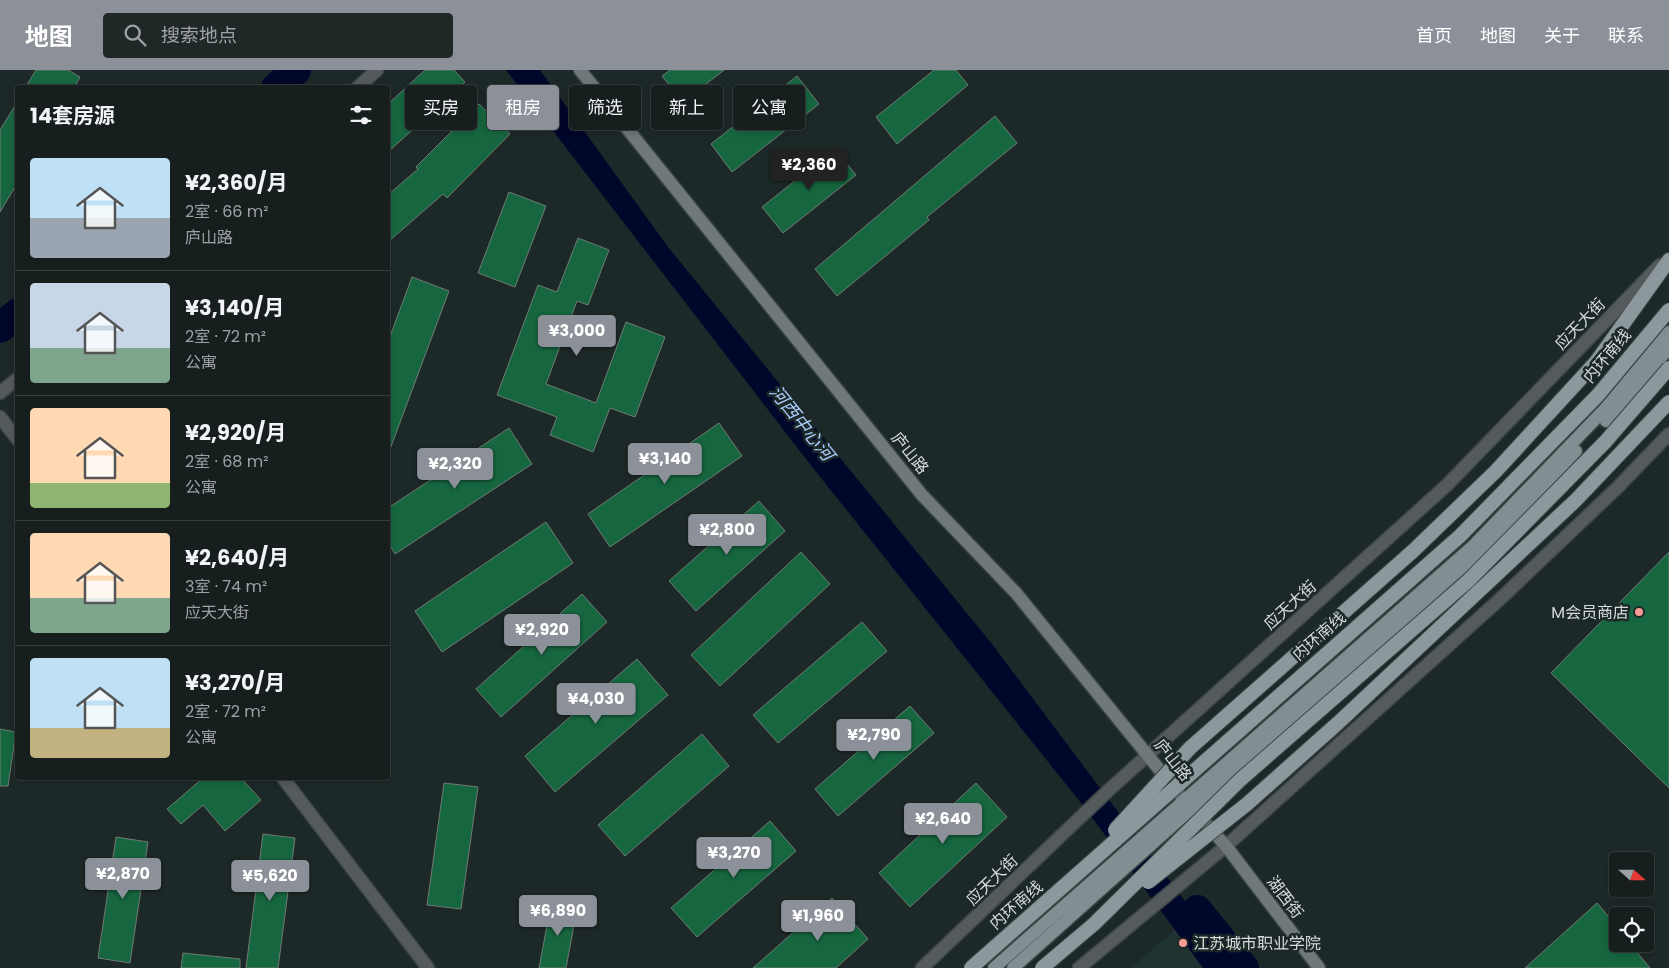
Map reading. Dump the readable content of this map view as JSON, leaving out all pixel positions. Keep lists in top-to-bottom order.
{
  "streets": {
    "highway": ["内环南线"],
    "main road": ["庐山路", "湖西街"],
    "street": ["应天大街"]
  },
  "crossings": [
    ["应天大街", "庐山路"],
    ["庐山路", "湖西街"]
  ],
  "water": ["河西中心河"],
  "places": ["M会员商店", "江苏城市职业学院"],
  "north": "right",
  "page": {
    "header": "地图",
    "search": "搜索地点",
    "nav": [
      "首页",
      "地图",
      "关于",
      "联系"
    ],
    "chip": [
      "买房",
      "租房",
      "筛选",
      "新上",
      "公寓"
    ],
    "heading": "14套房源",
    "list": [
      {
        "name": "¥2,360/月",
        "note": "2室 · 66 m² · 庐山路"
      },
      {
        "name": "¥3,140/月",
        "note": "2室 · 72 m² · 公寓"
      },
      {
        "name": "¥2,920/月",
        "note": "2室 · 68 m² · 公寓"
      },
      {
        "name": "¥2,640/月",
        "note": "3室 · 74 m² · 应天大街"
      },
      {
        "name": "¥3,270/月",
        "note": "2室 · 72 m² · 公寓"
      }
    ],
    "price": [
      "¥2,360",
      "¥3,000",
      "¥3,140",
      "¥2,320",
      "¥2,800",
      "¥2,920",
      "¥4,030",
      "¥2,790",
      "¥2,640",
      "¥3,270",
      "¥2,870",
      "¥5,620",
      "¥6,890",
      "¥1,960"
    ]
  }
}
